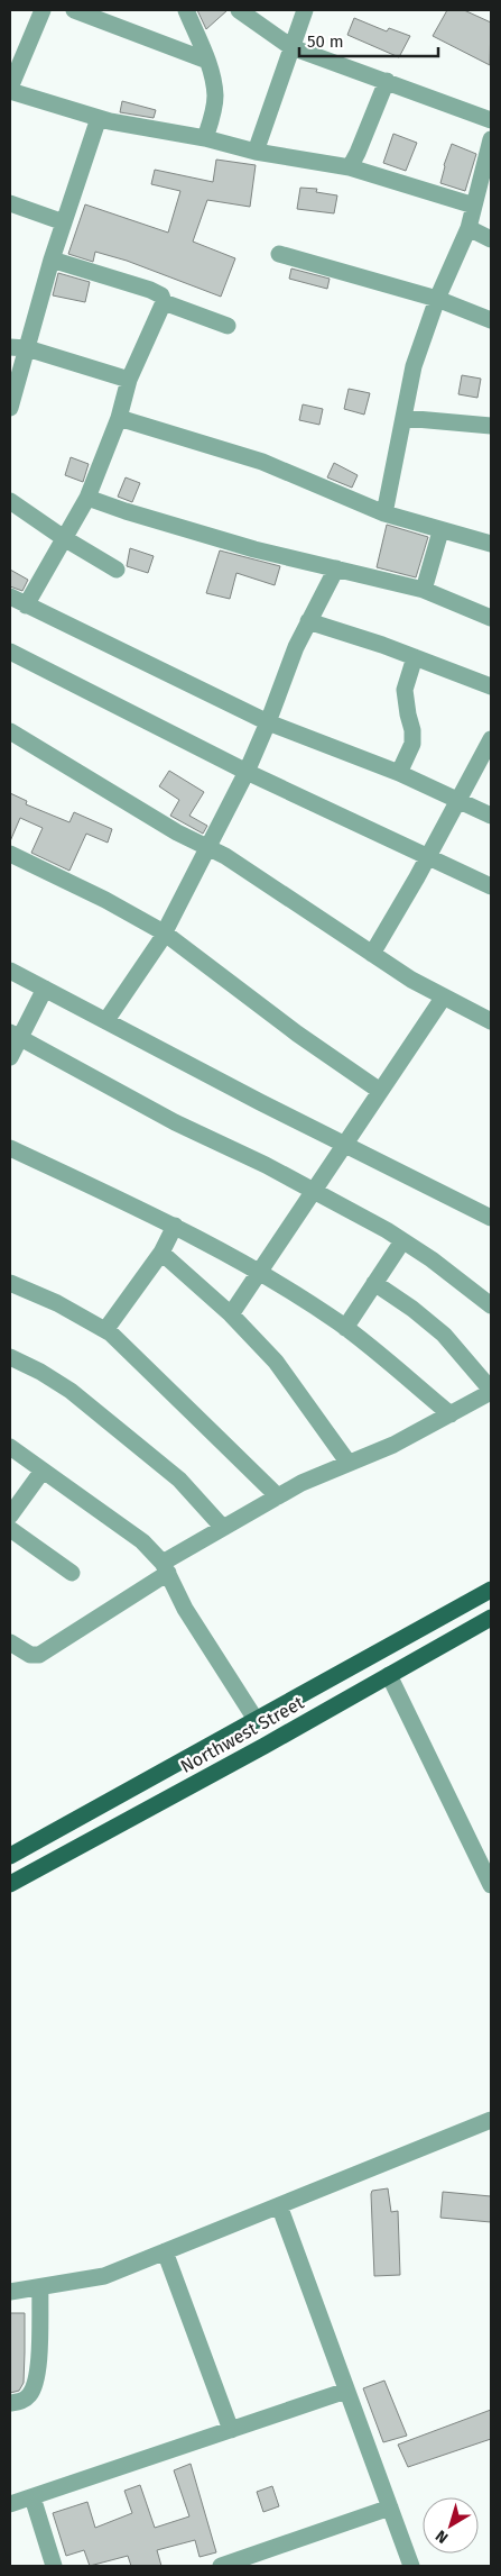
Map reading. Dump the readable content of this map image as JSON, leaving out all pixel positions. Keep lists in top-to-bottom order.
{
  "streets": {
    "main road": ["Northwest Street"]
  },
  "scale_bar": "50 m",
  "north": "bottom left"
}
